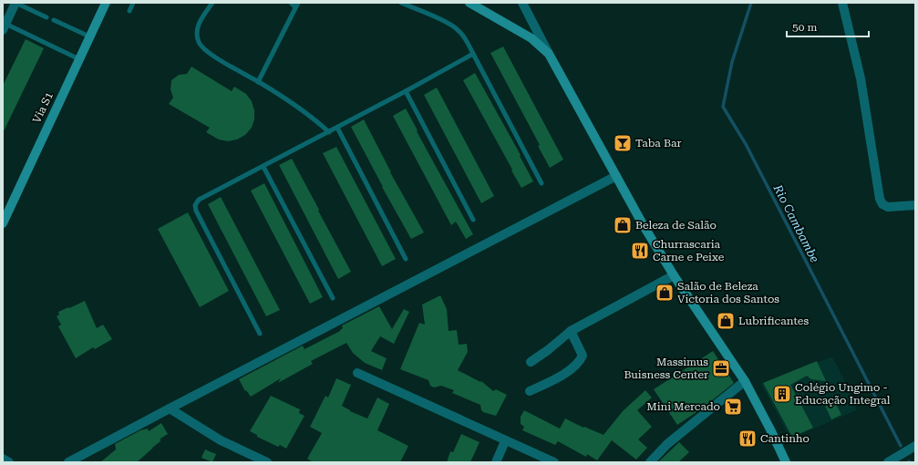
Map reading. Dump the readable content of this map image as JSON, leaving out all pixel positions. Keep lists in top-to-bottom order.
{
  "streets": {
    "street": ["Via S1"]
  },
  "water": ["Rio Cambambe"],
  "places": {
    "bar": ["Taba Bar"],
    "shop": ["Beleza de Salão", "Salão de Beleza Victoria dos Santos", "Lubrificantes"],
    "restaurant": ["Churrascaria Carne e Peixe", "Cantinho"],
    "office": ["Massimus Buisness Center"],
    "building": ["Colégio Ungimo - Educação Integral"],
    "supermarket": ["Mini Mercado"]
  },
  "scale_bar": "50 m"
}
